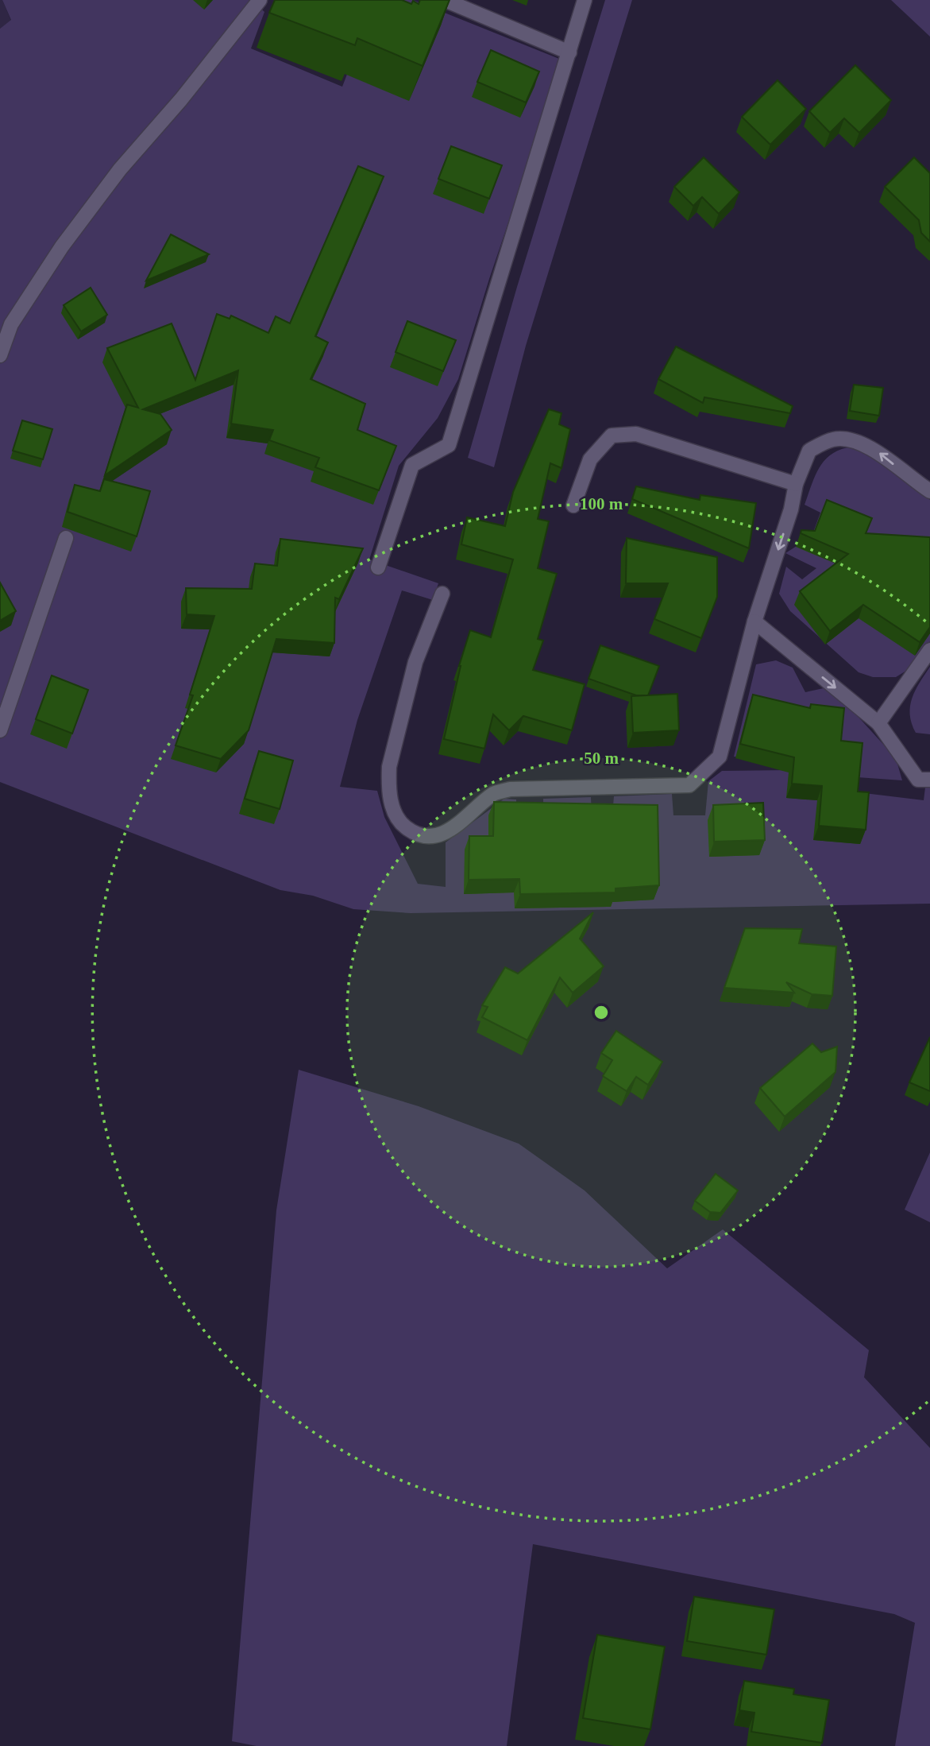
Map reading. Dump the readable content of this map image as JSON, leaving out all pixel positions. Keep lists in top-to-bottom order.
{
  "rings": ["100 m", "50 m"]
}
